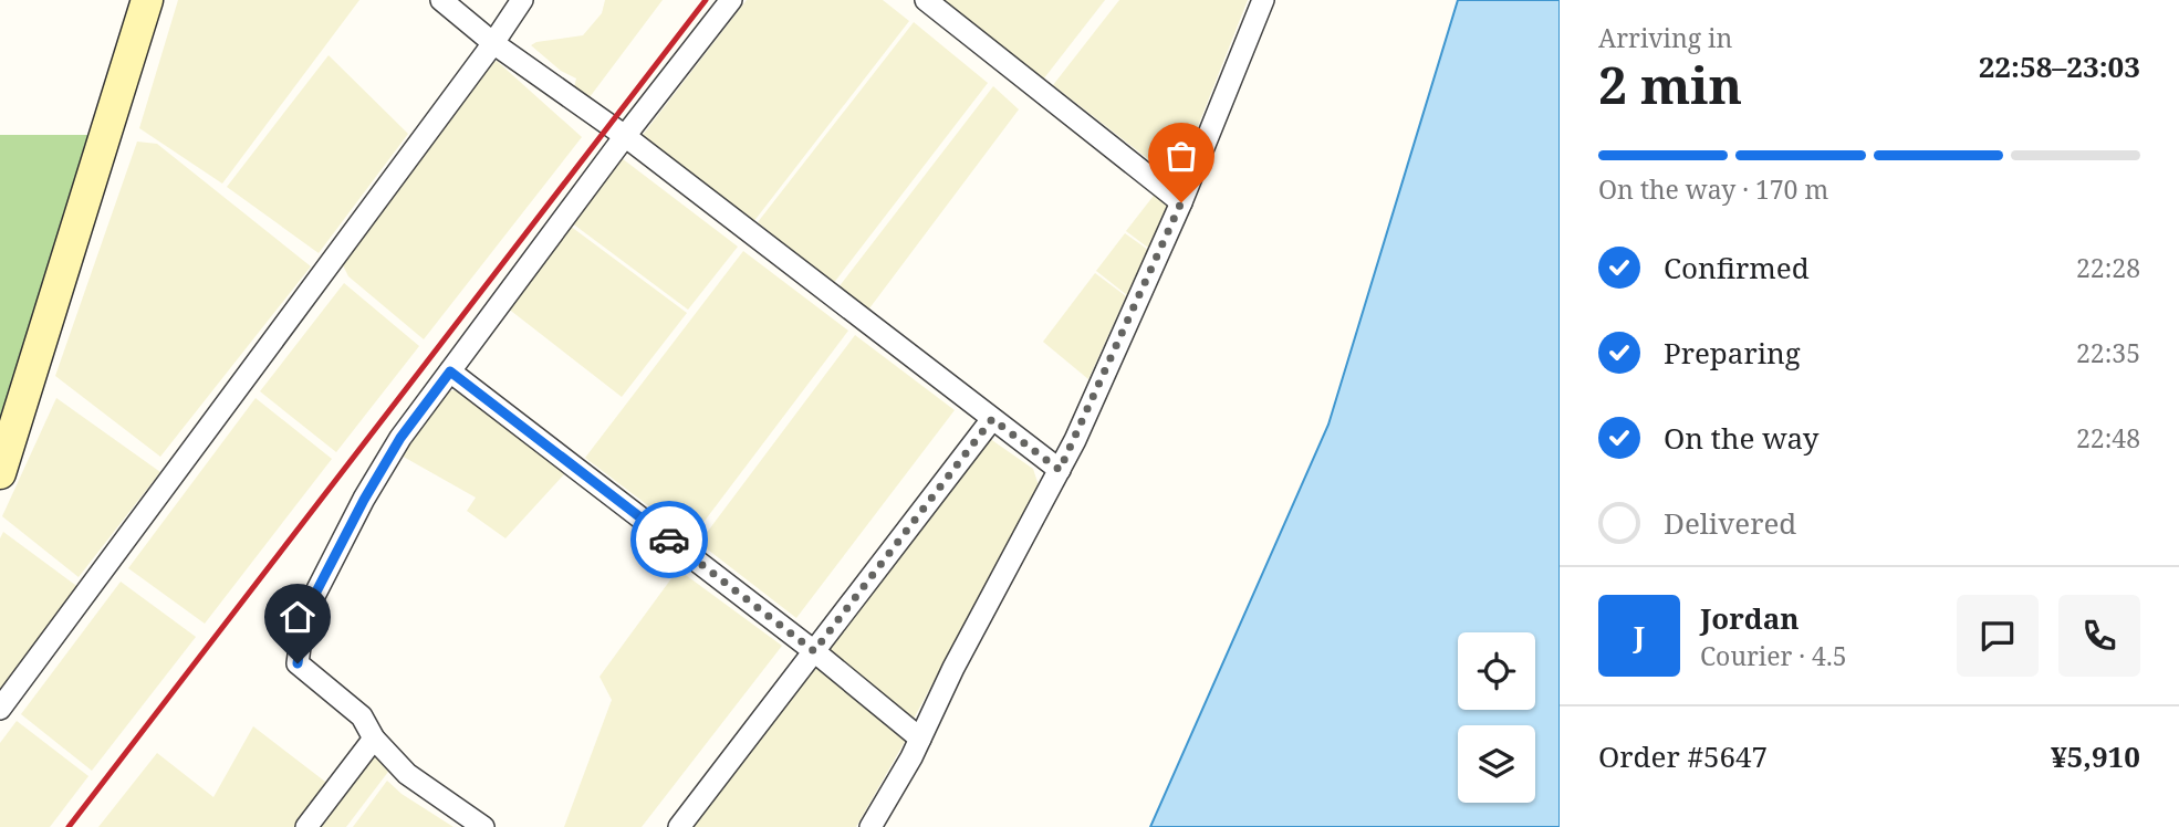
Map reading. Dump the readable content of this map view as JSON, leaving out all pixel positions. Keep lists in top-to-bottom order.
{
  "page": {
    "heading": ["2 min", "Arriving in", "22:58–23:03"],
    "panel": [
      "Jordan",
      "Courier · 4.5",
      "Order #5647",
      "¥5,910"
    ],
    "bar": "On the way · 170 m",
    "list": [
      ["Confirmed", "22:28"],
      ["Preparing", "22:35"],
      ["On the way", "22:48"],
      "Delivered"
    ],
    "round": "J"
  }
}
